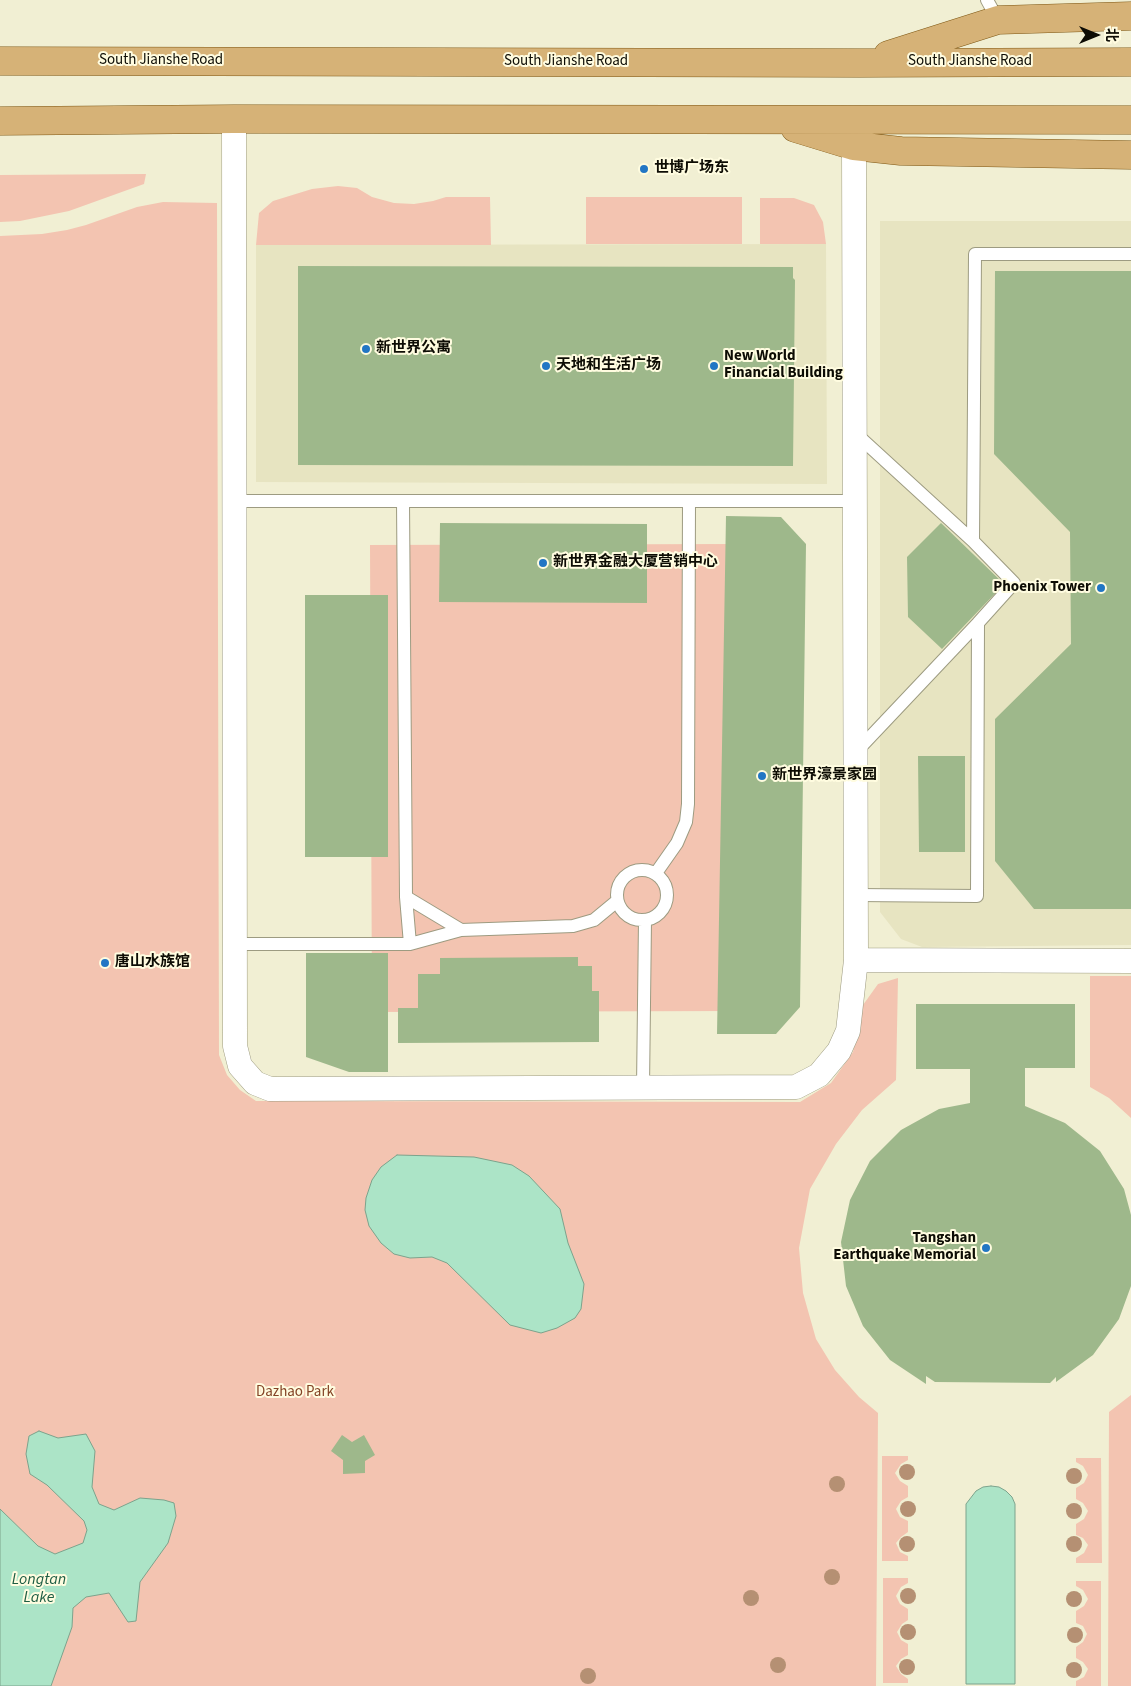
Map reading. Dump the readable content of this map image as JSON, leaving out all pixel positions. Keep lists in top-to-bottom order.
{
  "streets": {
    "main road": ["South Jianshe Road"]
  },
  "water": ["Longtan Lake"],
  "parks": ["Dazhao Park"],
  "places": [
    "世博广场东",
    "新世界公寓",
    "天地和生活广场",
    "New World Financial Building",
    "新世界金融大厦营销中心",
    "Phoenix Tower",
    "新世界濠景家园",
    "唐山水族馆",
    "Tangshan Earthquake Memorial"
  ],
  "north": "right"
}
